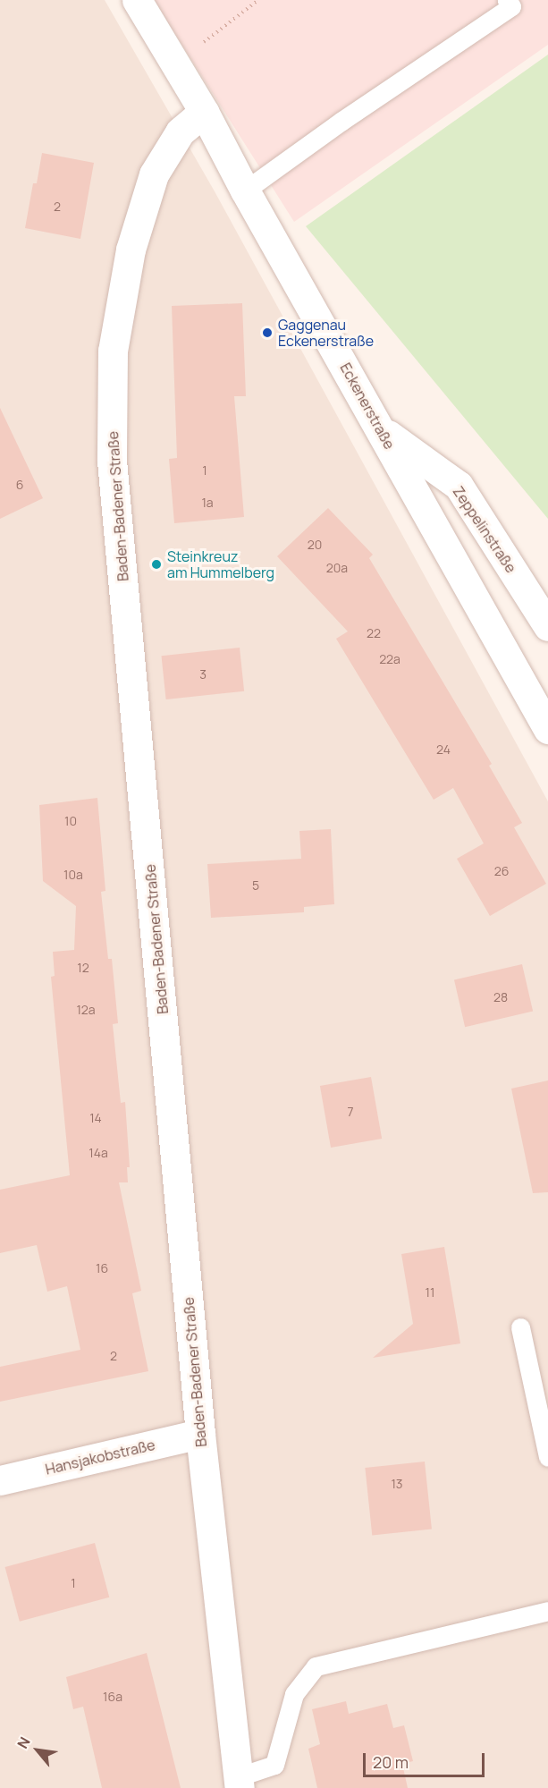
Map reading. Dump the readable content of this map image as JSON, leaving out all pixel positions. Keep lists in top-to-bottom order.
{
  "streets": {
    "street": [
      "Eckenerstraße",
      "Baden-Badener Straße",
      "Zeppelinstraße",
      "Hansjakobstraße"
    ]
  },
  "crossings": [
    ["Eckenerstraße", "Baden-Badener Straße"],
    ["Eckenerstraße", "Zeppelinstraße"],
    ["Baden-Badener Straße", "Hansjakobstraße"]
  ],
  "places": ["Gaggenau Eckenerstraße", "Steinkreuz am Hummelberg"],
  "house_numbers": [
    "2",
    "1",
    "6",
    "1a",
    "20",
    "20a",
    "22",
    "22a",
    "3",
    "24",
    "10",
    "26",
    "10a",
    "5",
    "12",
    "28",
    "12a",
    "7",
    "14",
    "14a",
    "16",
    "11",
    "2",
    "13",
    "1",
    "16a"
  ],
  "scale_bar": "20 m",
  "north": "top left"
}
